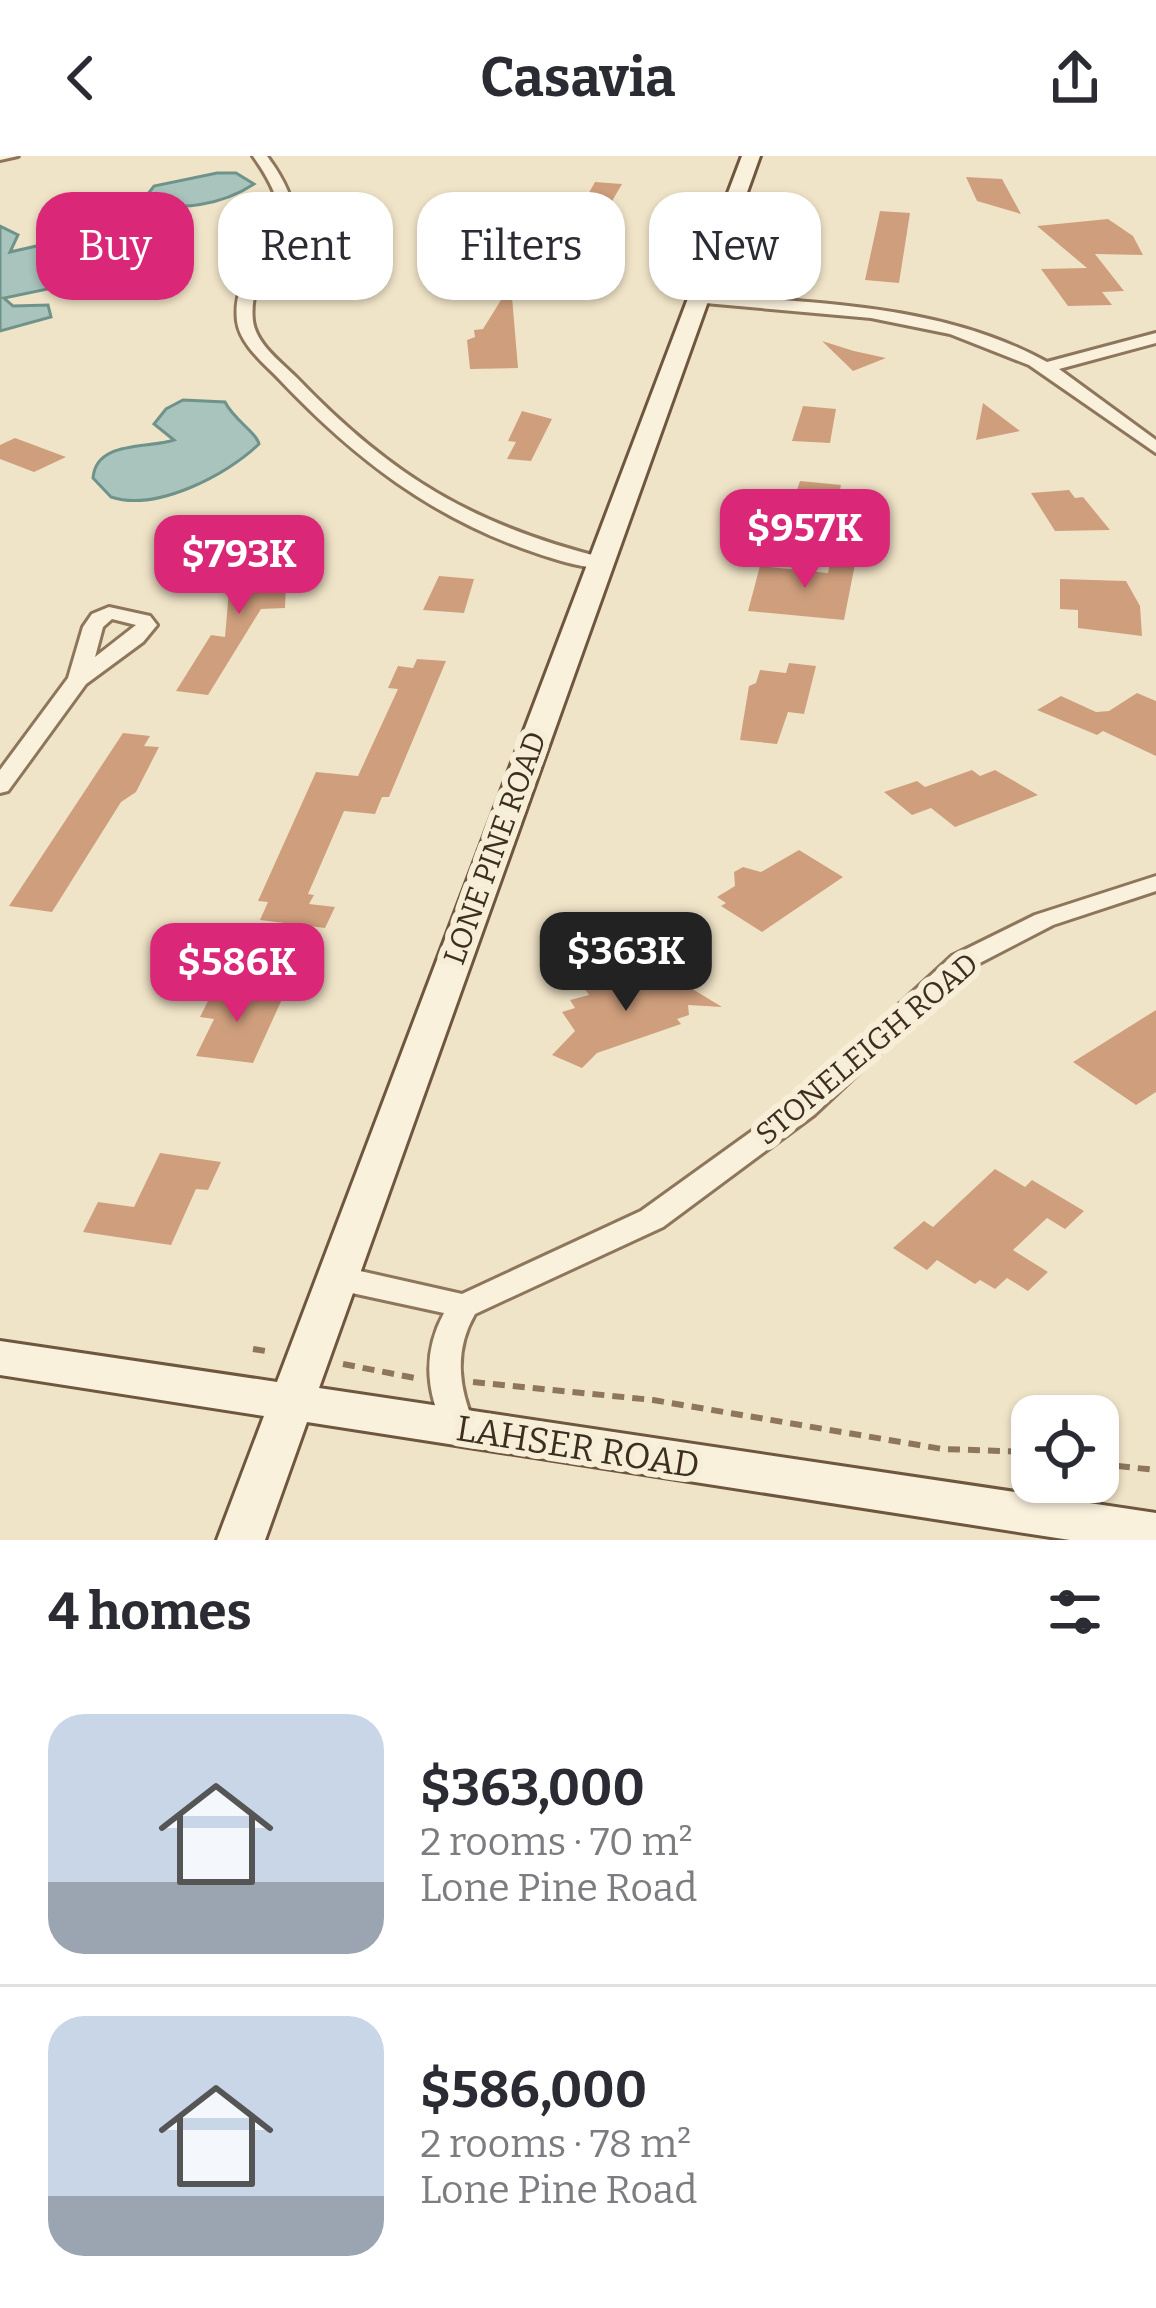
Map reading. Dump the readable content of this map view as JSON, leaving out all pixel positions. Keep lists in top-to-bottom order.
{
  "streets": {
    "street": ["LONE PINE ROAD", "STONELEIGH ROAD", "LAHSER ROAD"]
  },
  "crossings": [
    ["LONE PINE ROAD", "LAHSER ROAD"]
  ],
  "page": {
    "header": "Casavia",
    "chip": [
      "Buy",
      "Rent",
      "Filters",
      "New"
    ],
    "price": [
      "$957K",
      "$793K",
      "$363K",
      "$586K"
    ],
    "heading": "4 homes",
    "list": [
      {
        "name": "$363,000",
        "note": "2 rooms · 70 m² · Lone Pine Road"
      },
      {
        "name": "$586,000",
        "note": "2 rooms · 78 m² · Lone Pine Road"
      }
    ]
  }
}
